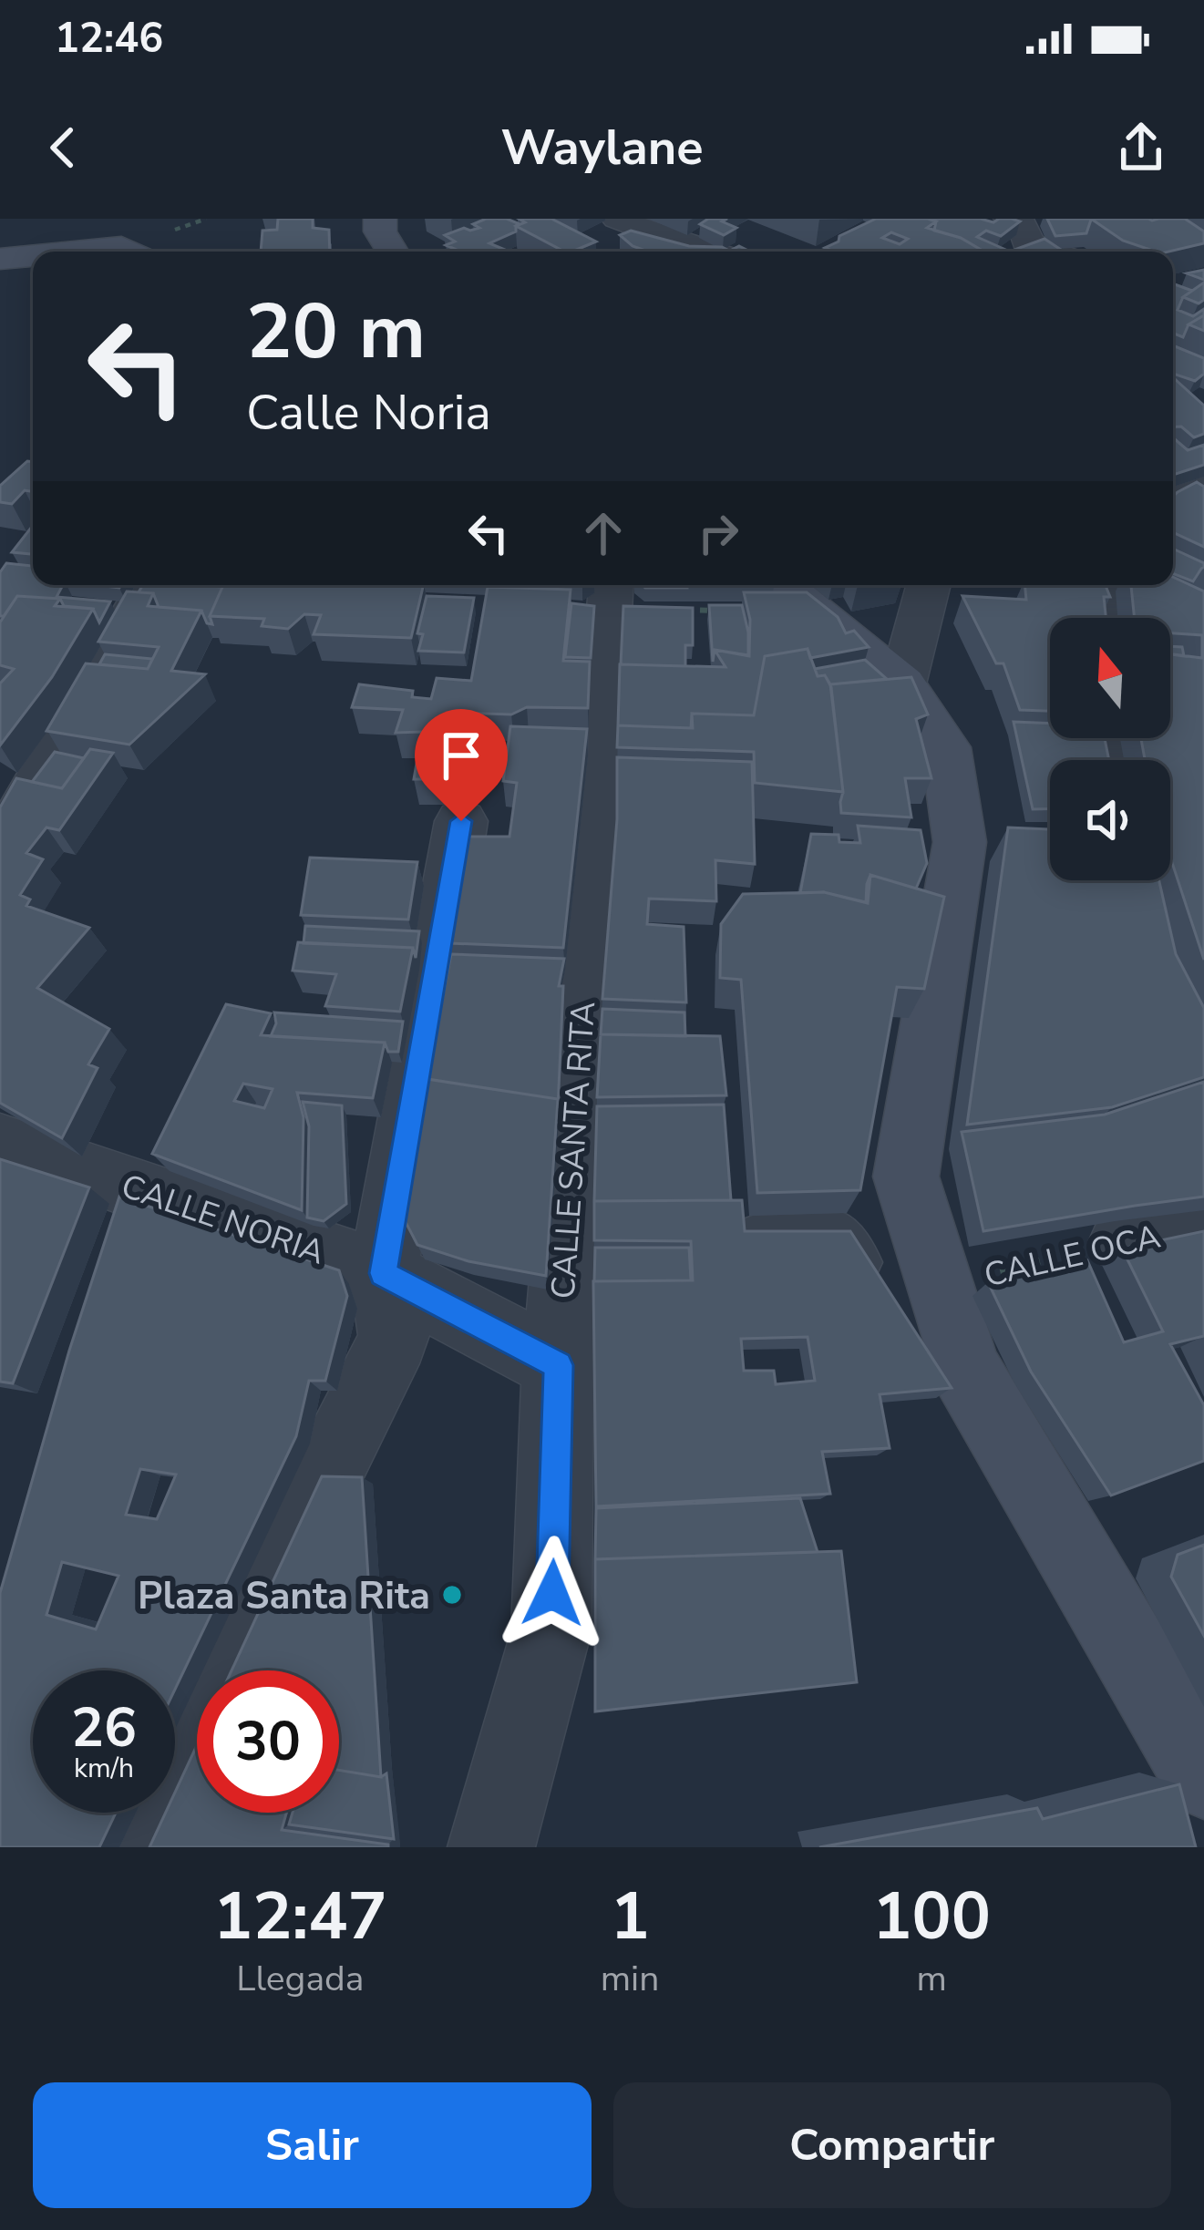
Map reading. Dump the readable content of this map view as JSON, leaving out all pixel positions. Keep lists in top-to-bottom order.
{
  "streets": {
    "street": ["CALLE SANTA RITA", "CALLE NORIA", "CALLE OCA"]
  },
  "crossings": [
    ["CALLE SANTA RITA", "CALLE NORIA"]
  ],
  "places": ["Plaza Santa Rita"],
  "north": "top",
  "page": {
    "status": "12:46",
    "header": "Waylane",
    "turn": ["20 m", "Calle Noria"],
    "speed": "26 km/h",
    "limit": "30",
    "eta": [
      "12:47",
      "Llegada",
      "1",
      "min",
      "100",
      "m"
    ],
    "buttons": ["Salir", "Compartir"]
  }
}
